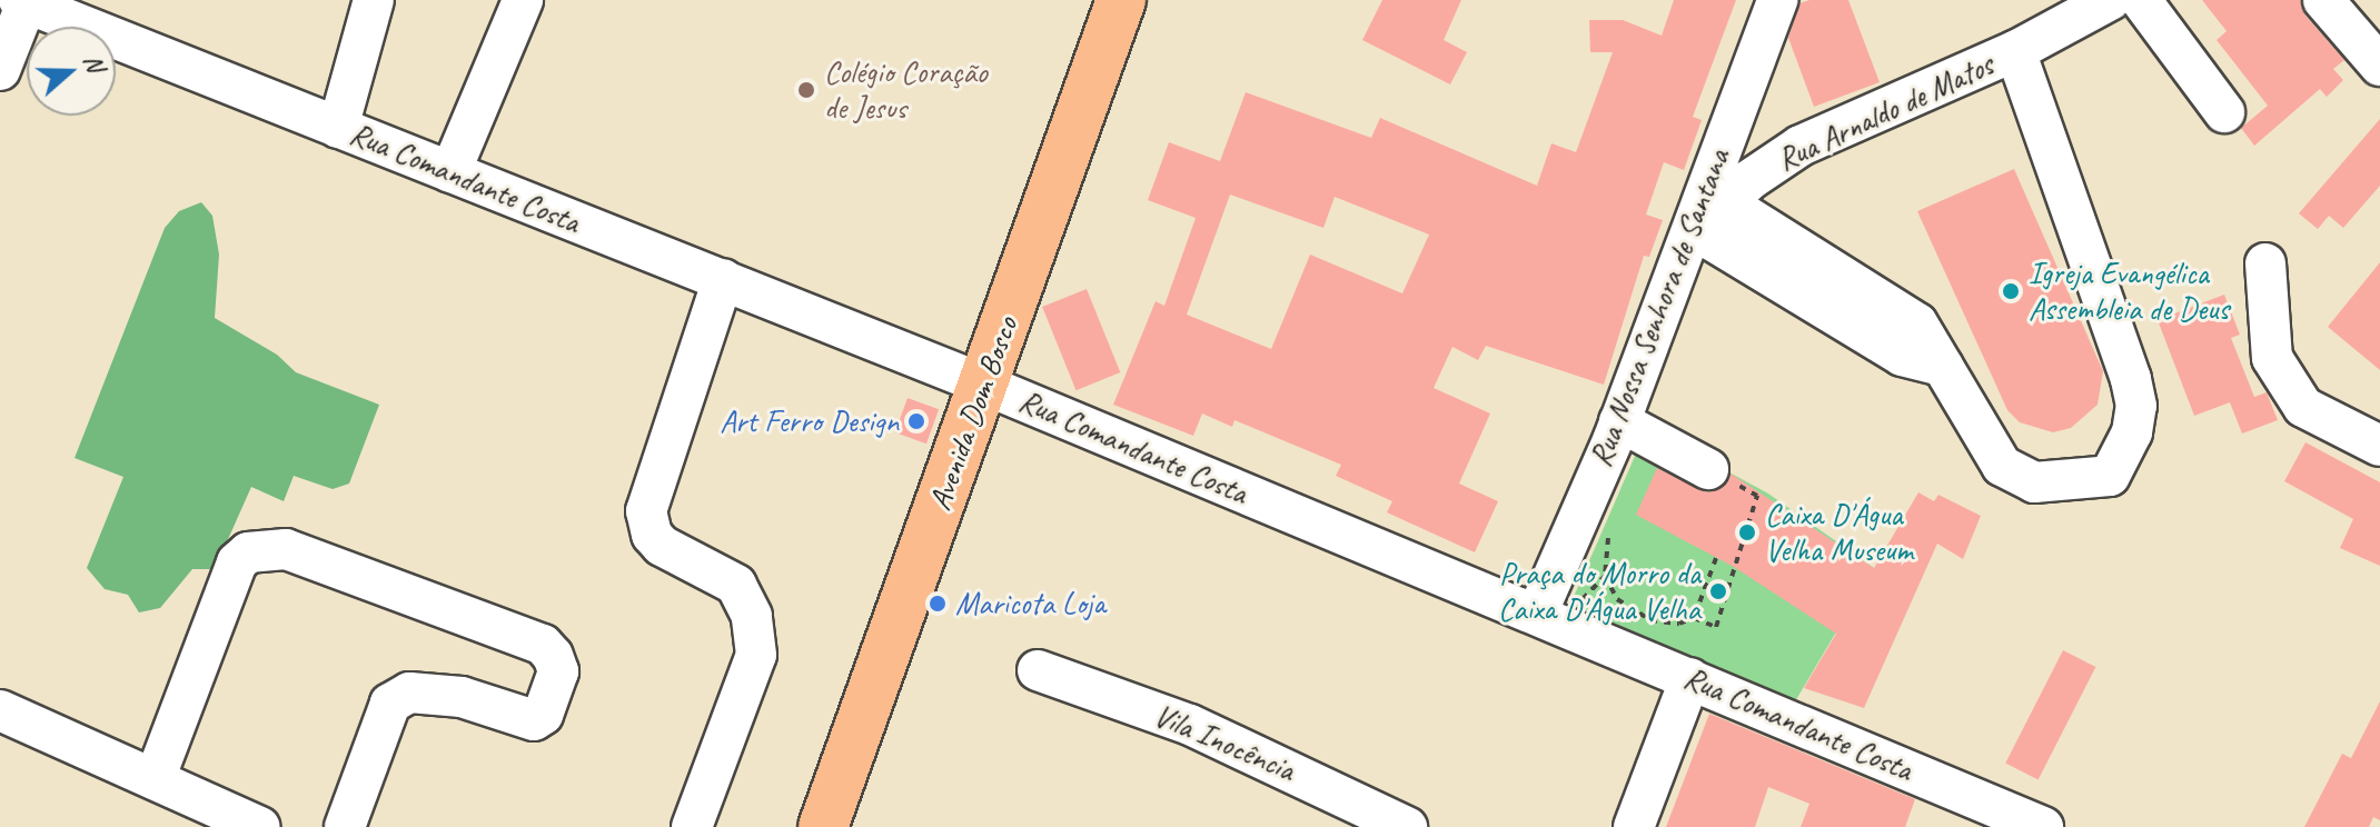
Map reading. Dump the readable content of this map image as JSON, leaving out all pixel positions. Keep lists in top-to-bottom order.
{
  "streets": {
    "main road": ["Avenida Dom Bosco"],
    "street": [
      "Rua Arnaldo de Matos",
      "Rua Comandante Costa",
      "Rua Nossa Senhora de Santana",
      "Vila Inocência"
    ]
  },
  "crossings": [
    ["Rua Arnaldo de Matos", "Rua Nossa Senhora de Santana"],
    ["Rua Comandante Costa", "Rua Nossa Senhora de Santana"],
    ["Rua Comandante Costa", "Avenida Dom Bosco"]
  ],
  "places": [
    "Colégio Coração de Jesus",
    "Igreja Evangélica Assembleia de Deus",
    "Art Ferro Design",
    "Caixa D'Água Velha Museum",
    "Praça do Morro da Caixa D'Água Velha",
    "Maricota Loja"
  ],
  "north": "right"
}
